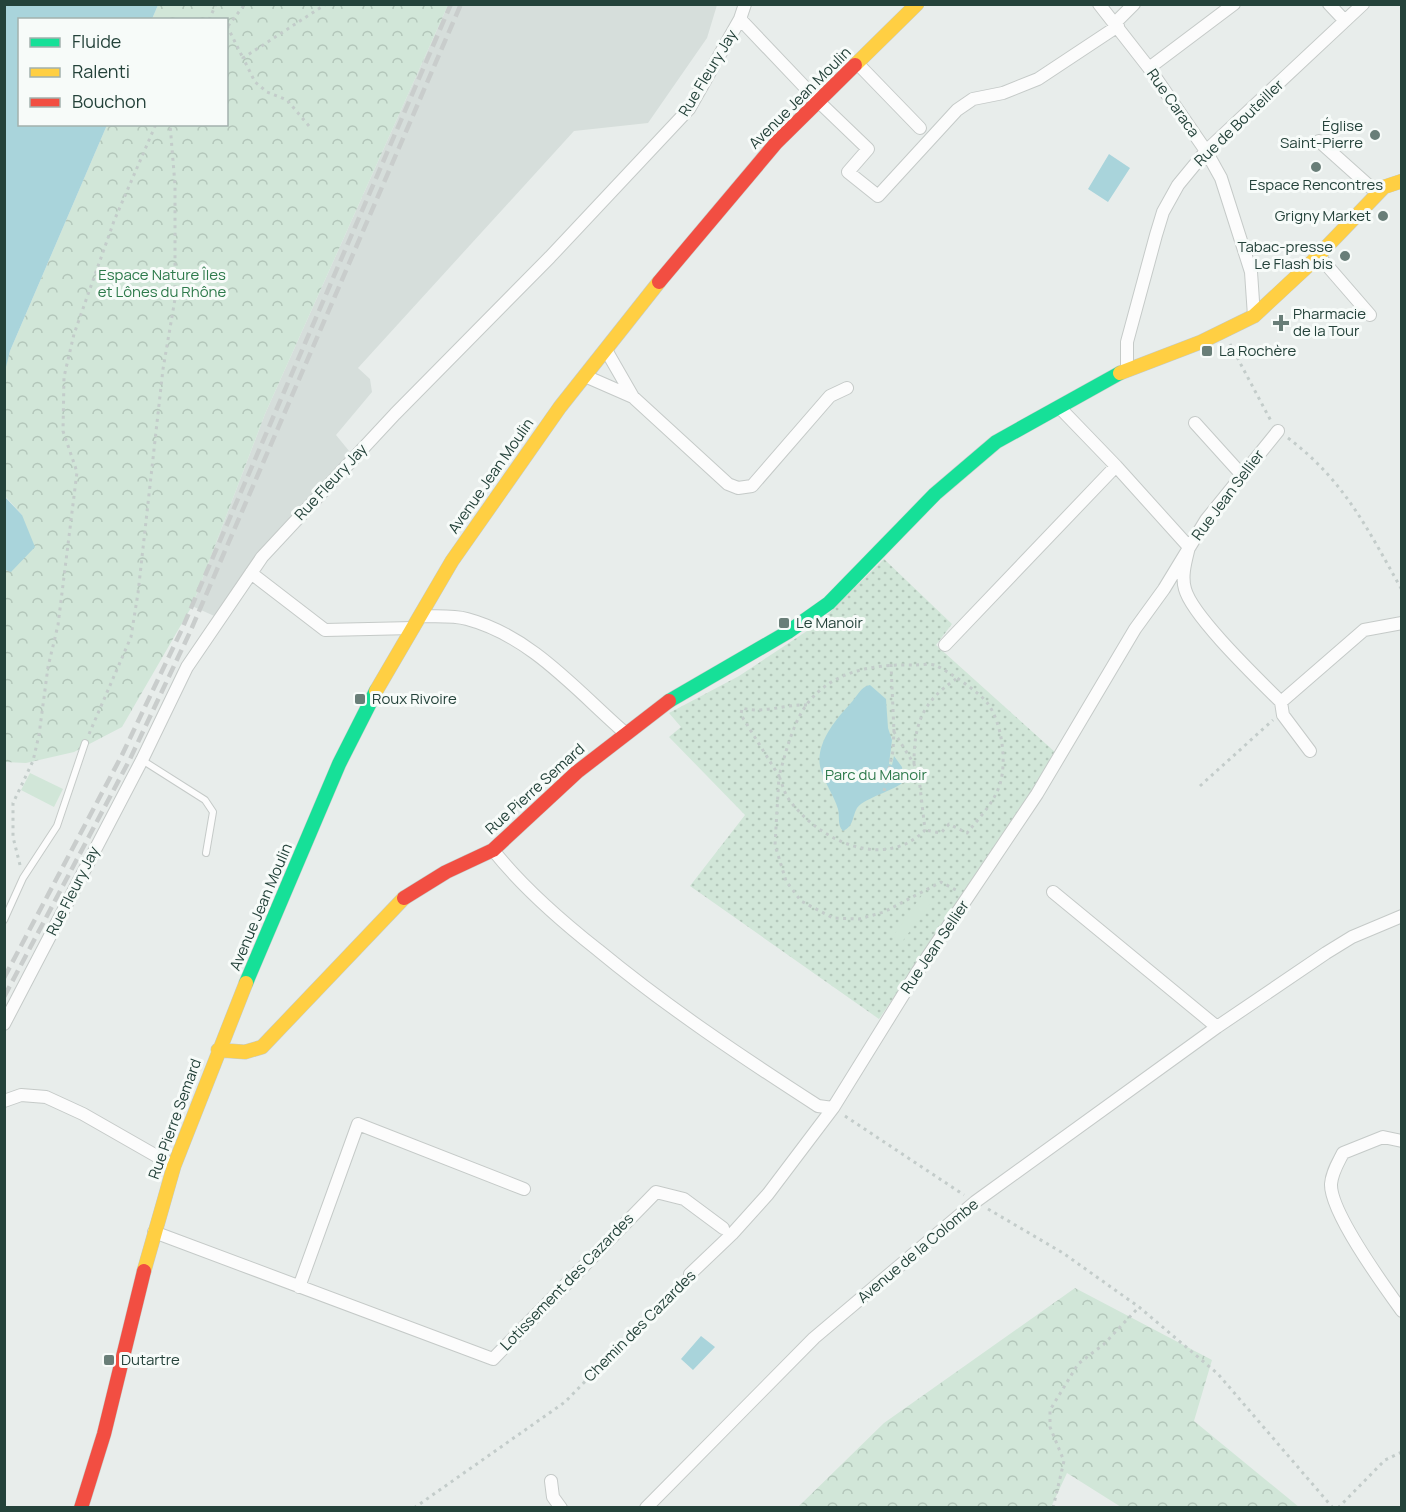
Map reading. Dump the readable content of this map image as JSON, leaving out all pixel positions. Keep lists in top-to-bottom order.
{
  "streets": {
    "main road": ["Avenue Jean Moulin", "Rue Pierre Semard"],
    "street": [
      "Rue Fleury Jay",
      "Rue Caraca",
      "Rue de Bouteiller",
      "Rue Jean Sellier",
      "Avenue de la Colombe",
      "Lotissement des Cazardes",
      "Chemin des Cazardes"
    ]
  },
  "crossings": [
    ["Avenue Jean Moulin", "Rue Pierre Semard"],
    ["Rue Caraca", "Rue de Bouteiller"],
    ["Rue Caraca", "Rue Pierre Semard"],
    ["Rue de Bouteiller", "Rue Pierre Semard"],
    ["Rue Jean Sellier", "Chemin des Cazardes"],
    ["Rue Pierre Semard", "Lotissement des Cazardes"]
  ],
  "parks": ["Espace Nature Îles et Lônes du Rhône", "Parc du Manoir"],
  "places": {
    "other": [
      "Église Saint-Pierre",
      "Espace Rencontres",
      "Grigny Market",
      "Tabac-presse Le Flash bis"
    ],
    "health": ["Pharmacie de la Tour"],
    "transit": [
      "La Rochère",
      "Le Manoir",
      "Roux Rivoire",
      "Dutartre"
    ]
  },
  "legend": ["Fluide", "Ralenti", "Bouchon"]
}
